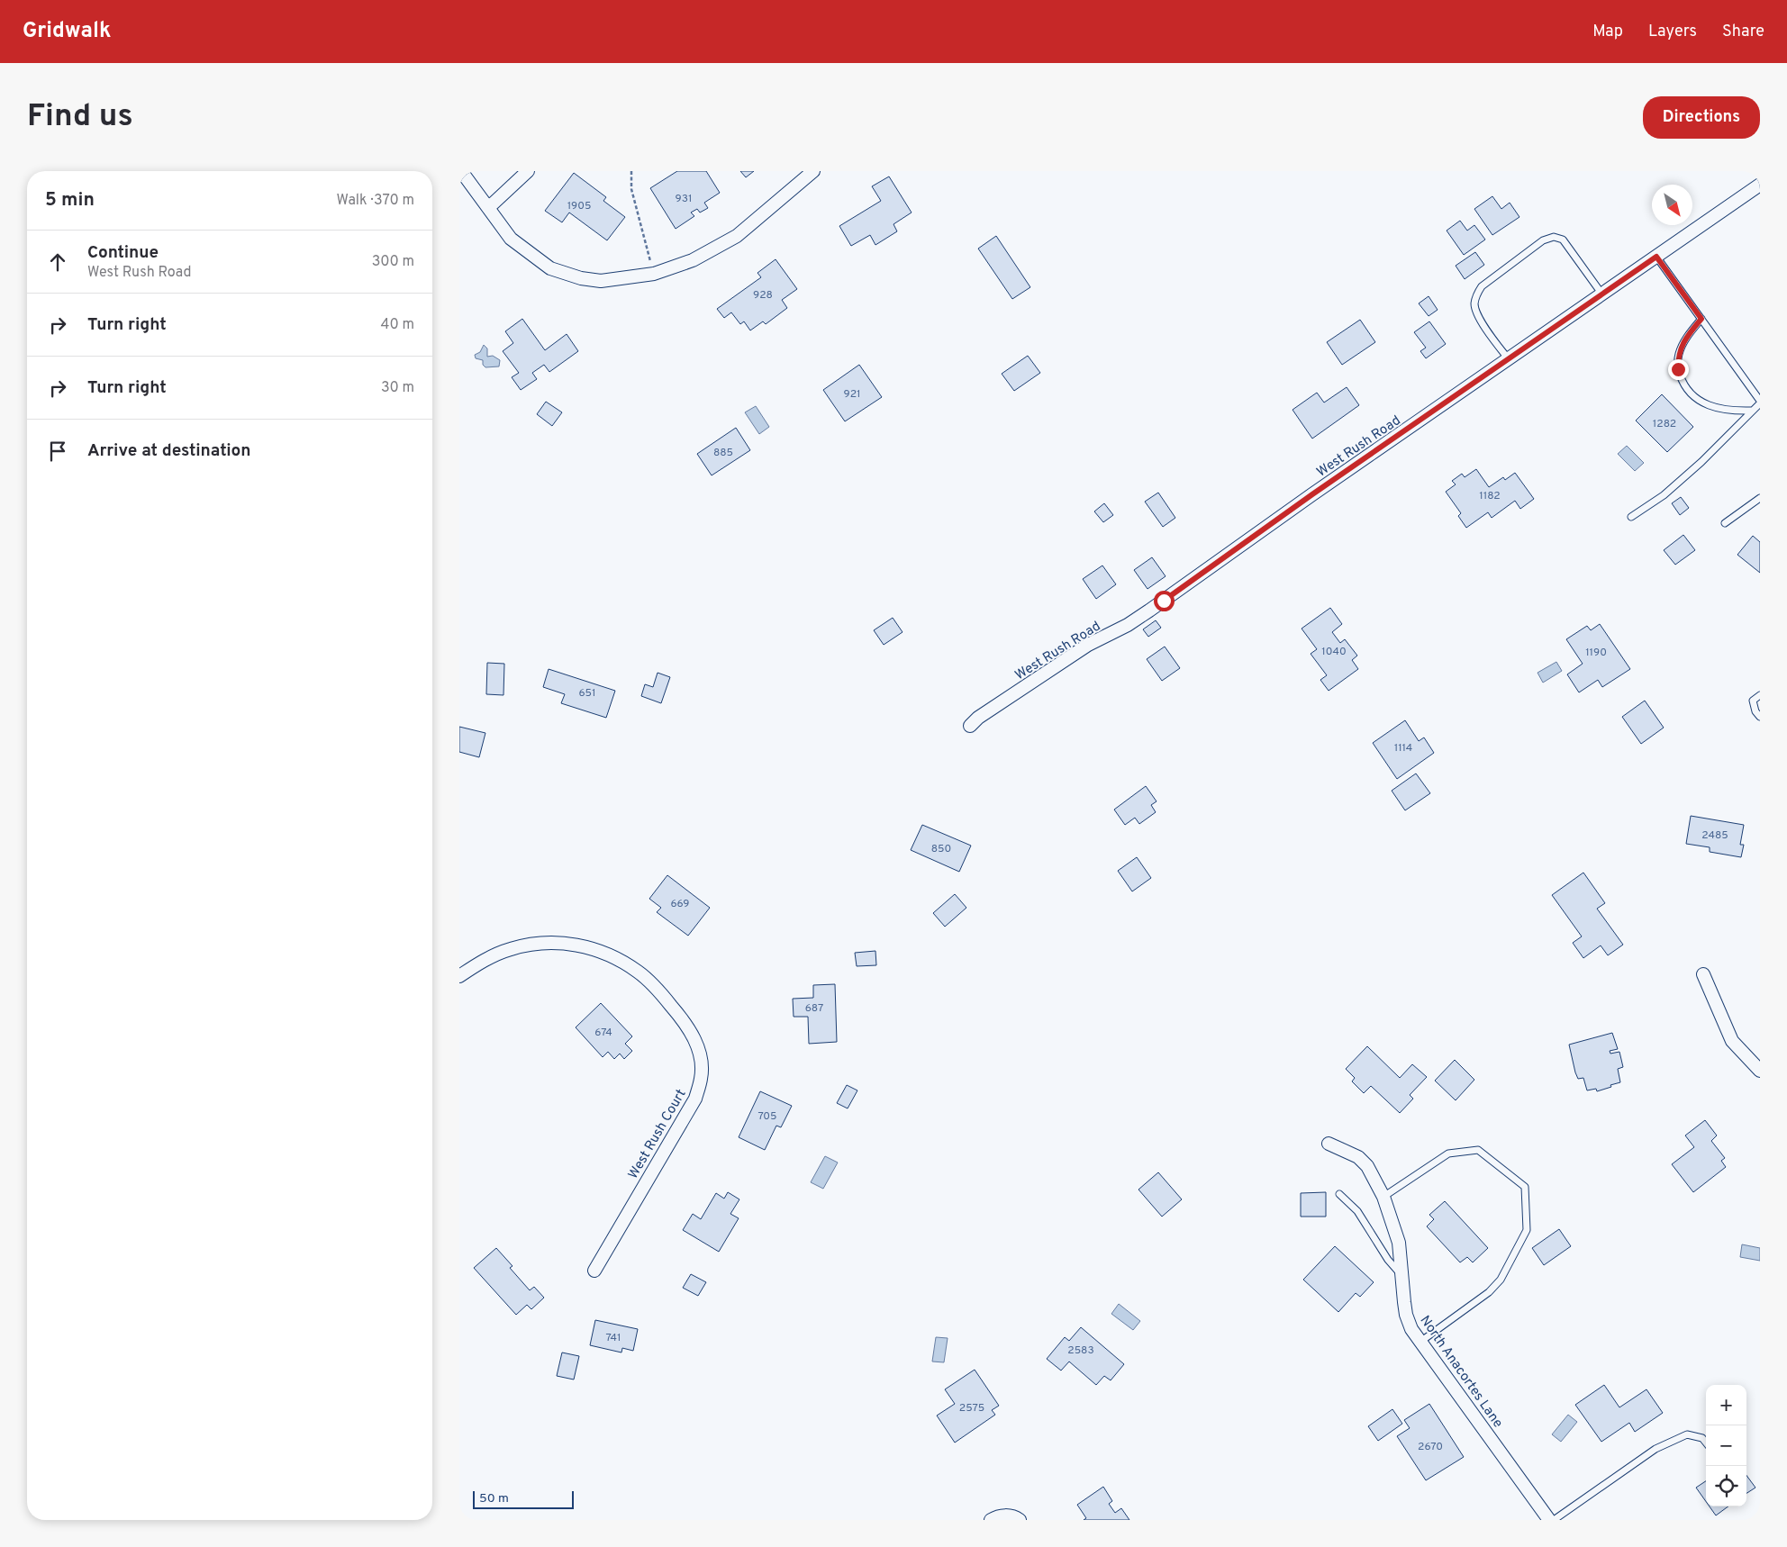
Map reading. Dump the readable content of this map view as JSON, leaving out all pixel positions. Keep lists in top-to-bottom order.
{
  "streets": {
    "street": ["West Rush Road", "West Rush Court", "North Anacortes Lane"]
  },
  "house_numbers": [
    "931",
    "1905",
    "928",
    "921",
    "1282",
    "885",
    "1182",
    "1040",
    "1190",
    "651",
    "1114",
    "2485",
    "850",
    "669",
    "687",
    "674",
    "705",
    "741",
    "2583",
    "2575",
    "2670"
  ],
  "scale_bar": "50 m",
  "north": "bottom right",
  "page": {
    "header": "Gridwalk",
    "nav": ["Map", "Layers", "Share"],
    "buttons": "Directions",
    "title": "Find us",
    "heading": ["5 min", "Walk · 370 m"],
    "list": [
      ["Continue", "West Rush Road", "300 m"],
      ["Turn right", "40 m"],
      ["Turn right", "30 m"],
      "Arrive at destination"
    ],
    "map_buttons": ["+", "−"],
    "scale": "50 m"
  }
}
